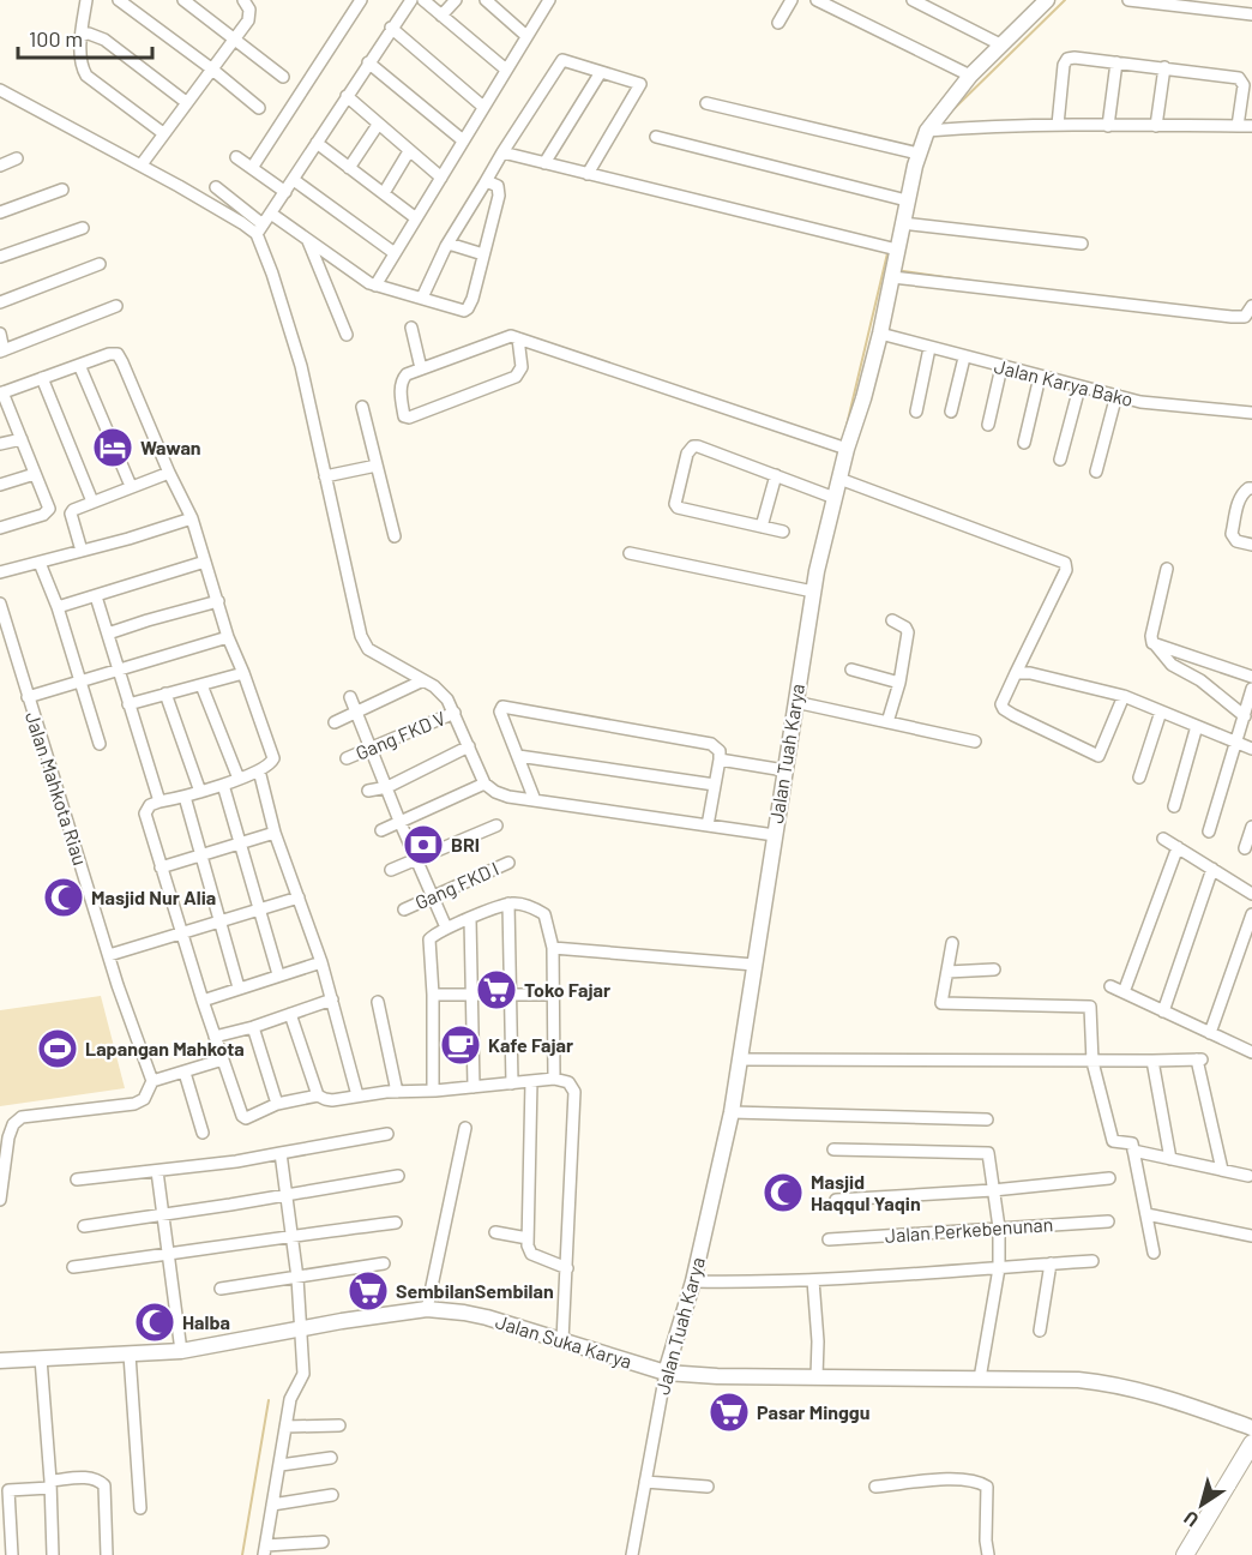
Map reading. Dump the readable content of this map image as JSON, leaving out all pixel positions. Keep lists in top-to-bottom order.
{
  "streets": {
    "main road": ["Jalan Tuah Karya", "Jalan Suka Karya"],
    "street": [
      "Jalan Karya Bako",
      "Gang FKD V",
      "Jalan Mahkota Riau",
      "Gang FKD I",
      "Jalan Perkebenunan"
    ]
  },
  "crossings": [
    ["Jalan Karya Bako", "Jalan Tuah Karya"],
    ["Jalan Tuah Karya", "Jalan Suka Karya"]
  ],
  "places": {
    "hotel": ["Wawan"],
    "bank": ["BRI"],
    "mosque": ["Masjid Nur Alia", "Masjid Haqqul Yaqin", "Halba"],
    "supermarket": ["Toko Fajar", "SembilanSembilan", "Pasar Minggu"],
    "cafe": ["Kafe Fajar"],
    "sports": ["Lapangan Mahkota"]
  },
  "scale_bar": "100 m",
  "north": "bottom left"
}
